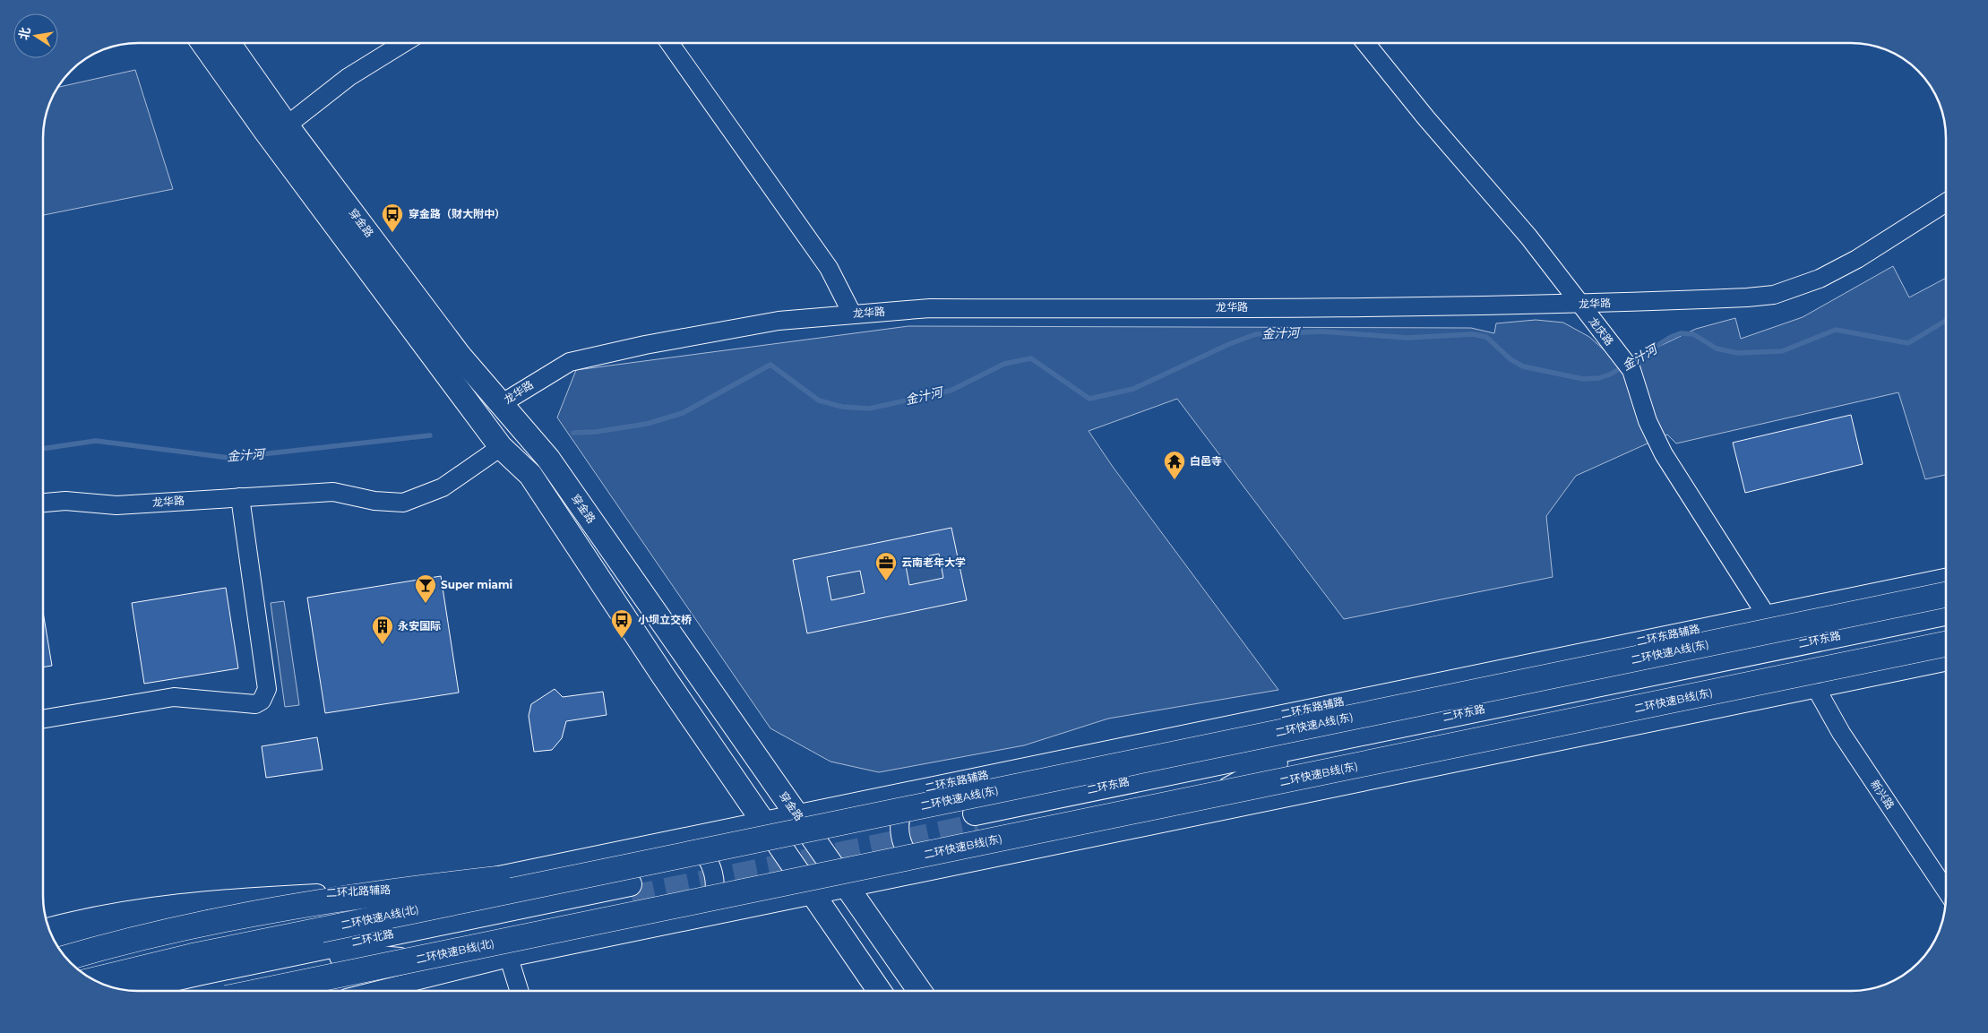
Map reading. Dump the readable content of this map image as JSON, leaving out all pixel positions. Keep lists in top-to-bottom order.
{
  "streets": {
    "highway": [
      "二环快速A线(东)",
      "二环快速B线(东)",
      "二环快速A线(北)",
      "二环快速B线(北)"
    ],
    "main road": ["穿金路", "二环东路", "二环北路"],
    "street": [
      "龙华路",
      "龙庆路",
      "二环东路辅路",
      "新兴路",
      "二环北路辅路"
    ]
  },
  "crossings": [
    ["穿金路", "龙华路"],
    ["穿金路", "二环东路辅路"],
    ["龙华路", "龙庆路"],
    ["龙庆路", "二环东路辅路"],
    ["二环东路辅路", "二环快速A线(东)"],
    ["二环东路辅路", "二环北路辅路"],
    ["二环东路辅路", "二环快速A线(北)"],
    ["二环快速A线(东)", "二环北路辅路"],
    ["二环快速A线(东)", "二环快速A线(北)"],
    ["二环快速B线(东)", "二环快速B线(北)"],
    ["二环北路辅路", "二环快速A线(北)"]
  ],
  "water": ["金汁河"],
  "places": {
    "bus stop": ["穿金路（财大附中）", "小坝立交桥"],
    "temple": ["白邑寺"],
    "office": ["云南老年大学"],
    "bar": ["Super miami"],
    "building": ["永安国际"]
  },
  "north": "left"
}
